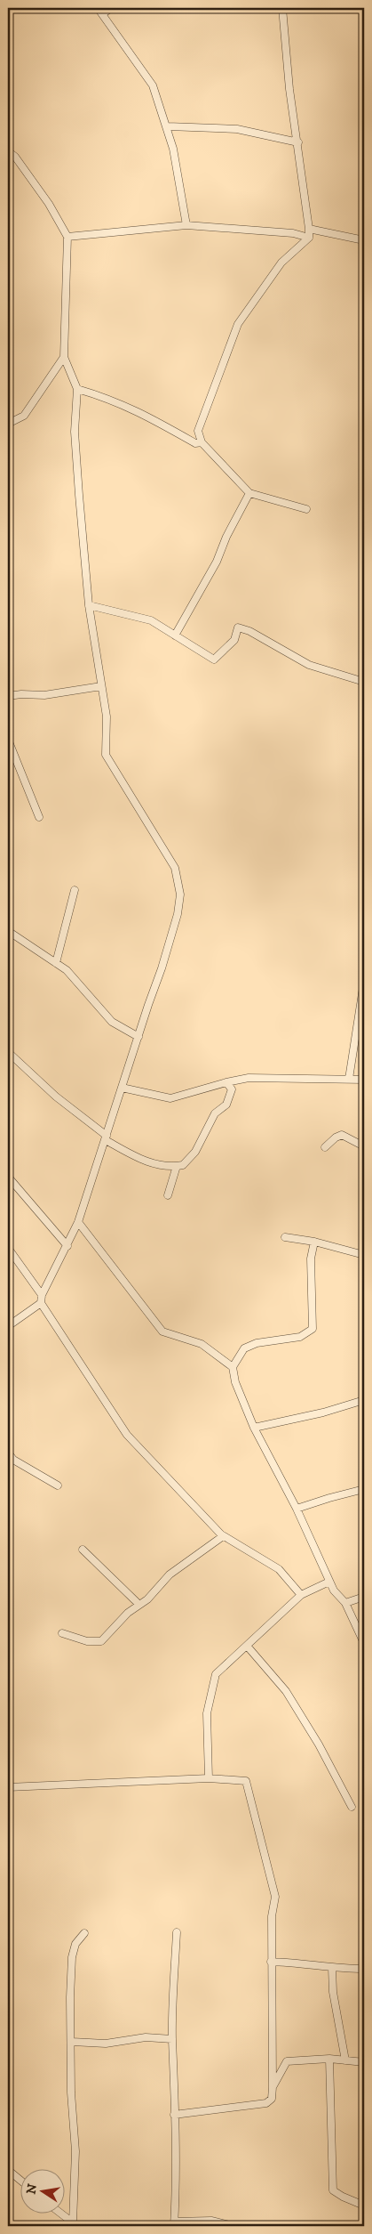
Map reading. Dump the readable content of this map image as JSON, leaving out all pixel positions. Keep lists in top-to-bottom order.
{
  "north": "left"
}
